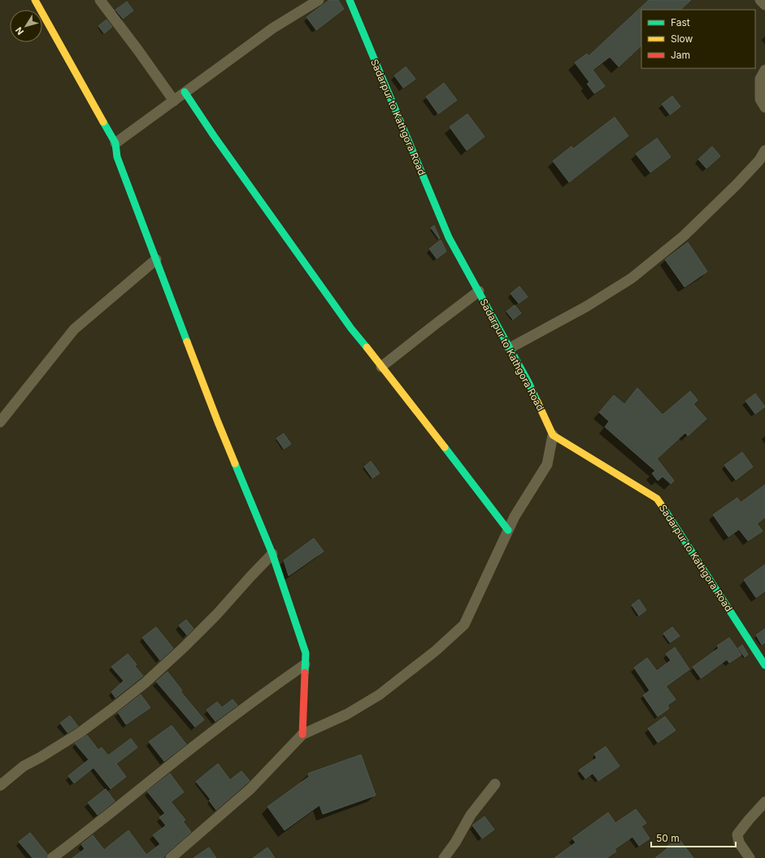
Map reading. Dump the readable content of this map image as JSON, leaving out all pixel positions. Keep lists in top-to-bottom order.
{
  "streets": {
    "street": ["Sadarpur to Kathgora Road"]
  },
  "legend": ["Fast", "Slow", "Jam"],
  "scale_bar": "50 m",
  "north": "bottom left"
}
